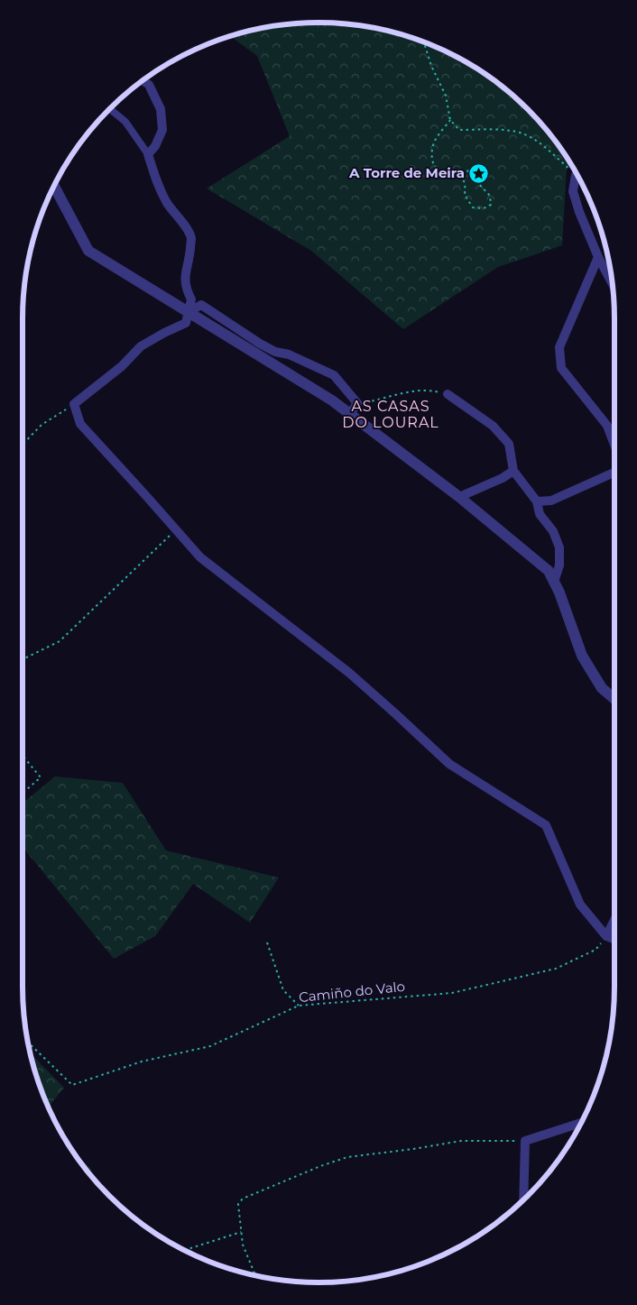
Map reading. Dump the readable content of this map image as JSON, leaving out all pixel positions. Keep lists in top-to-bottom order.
{
  "streets": {
    "path": ["Camiño do Valo"]
  },
  "districts": ["AS CASAS DO LOURAL"],
  "places": {
    "place": ["A Torre de Meira"]
  }
}
